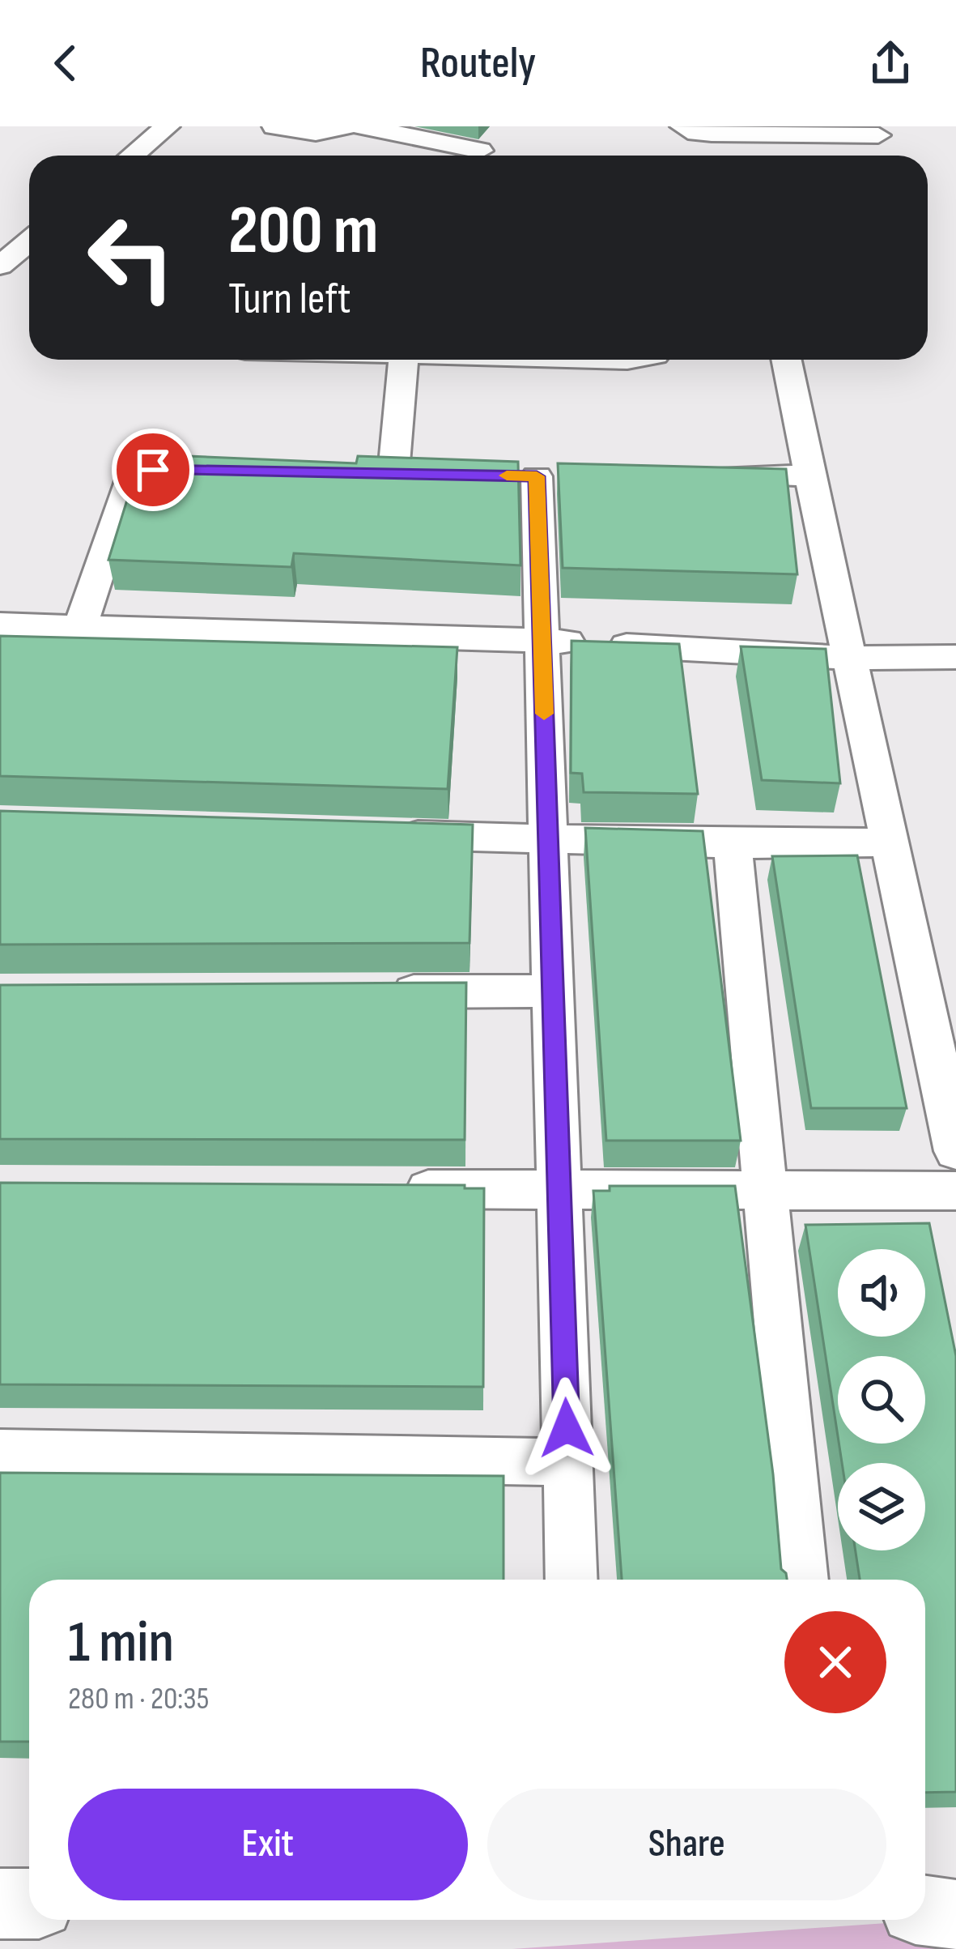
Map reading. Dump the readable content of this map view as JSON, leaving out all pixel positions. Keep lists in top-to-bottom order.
{
  "page": {
    "header": "Routely",
    "turn": ["200 m", "Turn left"],
    "heading": ["1 min", "280 m · 20:35"],
    "buttons": ["Exit", "Share"]
  }
}
